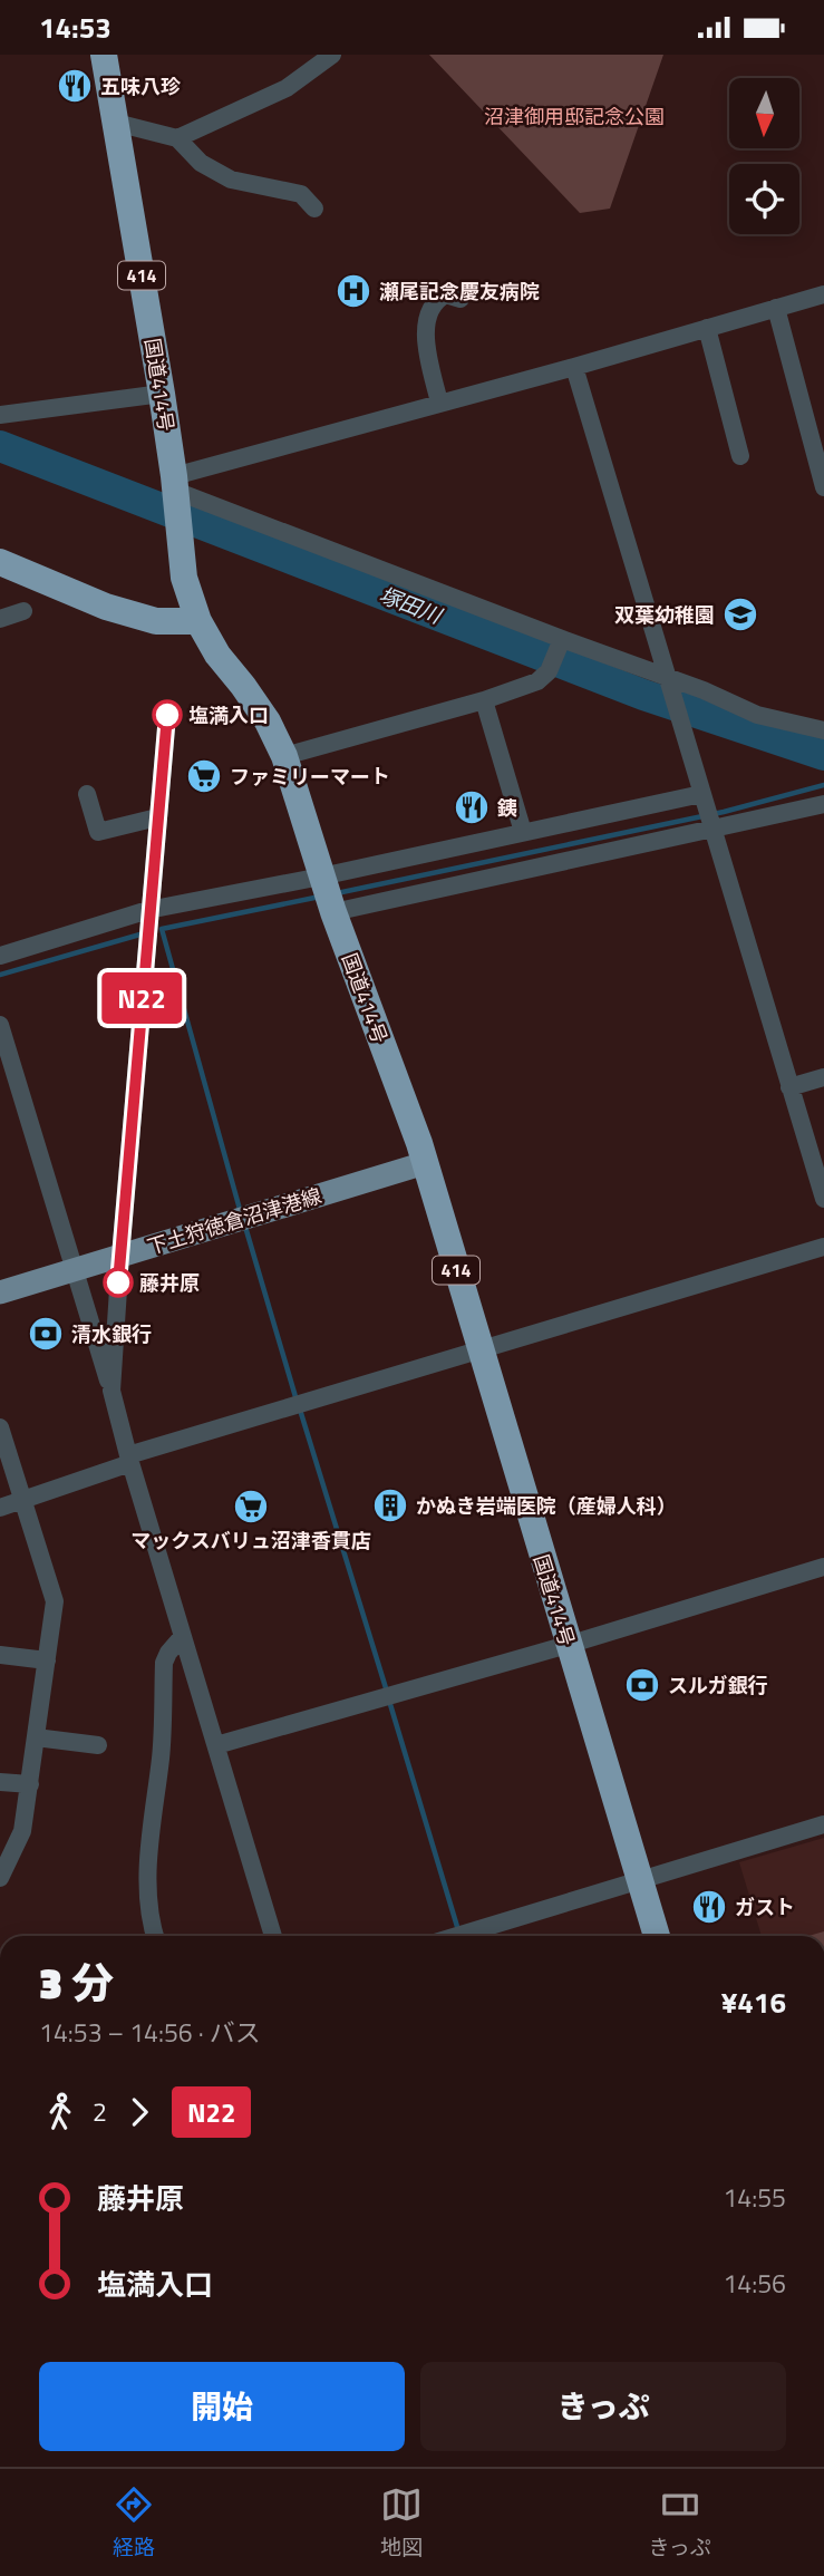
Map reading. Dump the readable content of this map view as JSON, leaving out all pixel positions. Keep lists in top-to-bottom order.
{
  "streets": {
    "highway": ["414", "国道414号"],
    "main road": ["下土狩徳倉沼津港線"]
  },
  "crossings": [
    ["国道414号", "下土狩徳倉沼津港線"]
  ],
  "water": ["塚田川"],
  "parks": ["沼津御用邸記念公園"],
  "places": {
    "restaurant": ["五味八珍", "銕", "ガスト"],
    "hospital": ["瀬尾記念慶友病院"],
    "school or university": ["双葉幼稚園"],
    "other": ["塩満入口", "藤井原"],
    "supermarket": ["ファミリーマート", "マックスバリュ沼津香貫店"],
    "bank": ["清水銀行", "スルガ銀行"],
    "building": ["かぬき岩端医院（産婦人科）"]
  },
  "lines": ["bus line N22"],
  "north": "bottom",
  "page": {
    "status": "14:53",
    "on_map": "N22",
    "heading": ["3 分", "14:53 – 14:56 · バス", "¥416"],
    "legs": ["2", "N22"],
    "list": [
      {
        "name": "藤井原",
        "value": "14:55"
      },
      {
        "name": "塩満入口",
        "value": "14:56"
      }
    ],
    "buttons": ["開始", "きっぷ"],
    "tabs": ["経路", "地図", "きっぷ"]
  }
}
